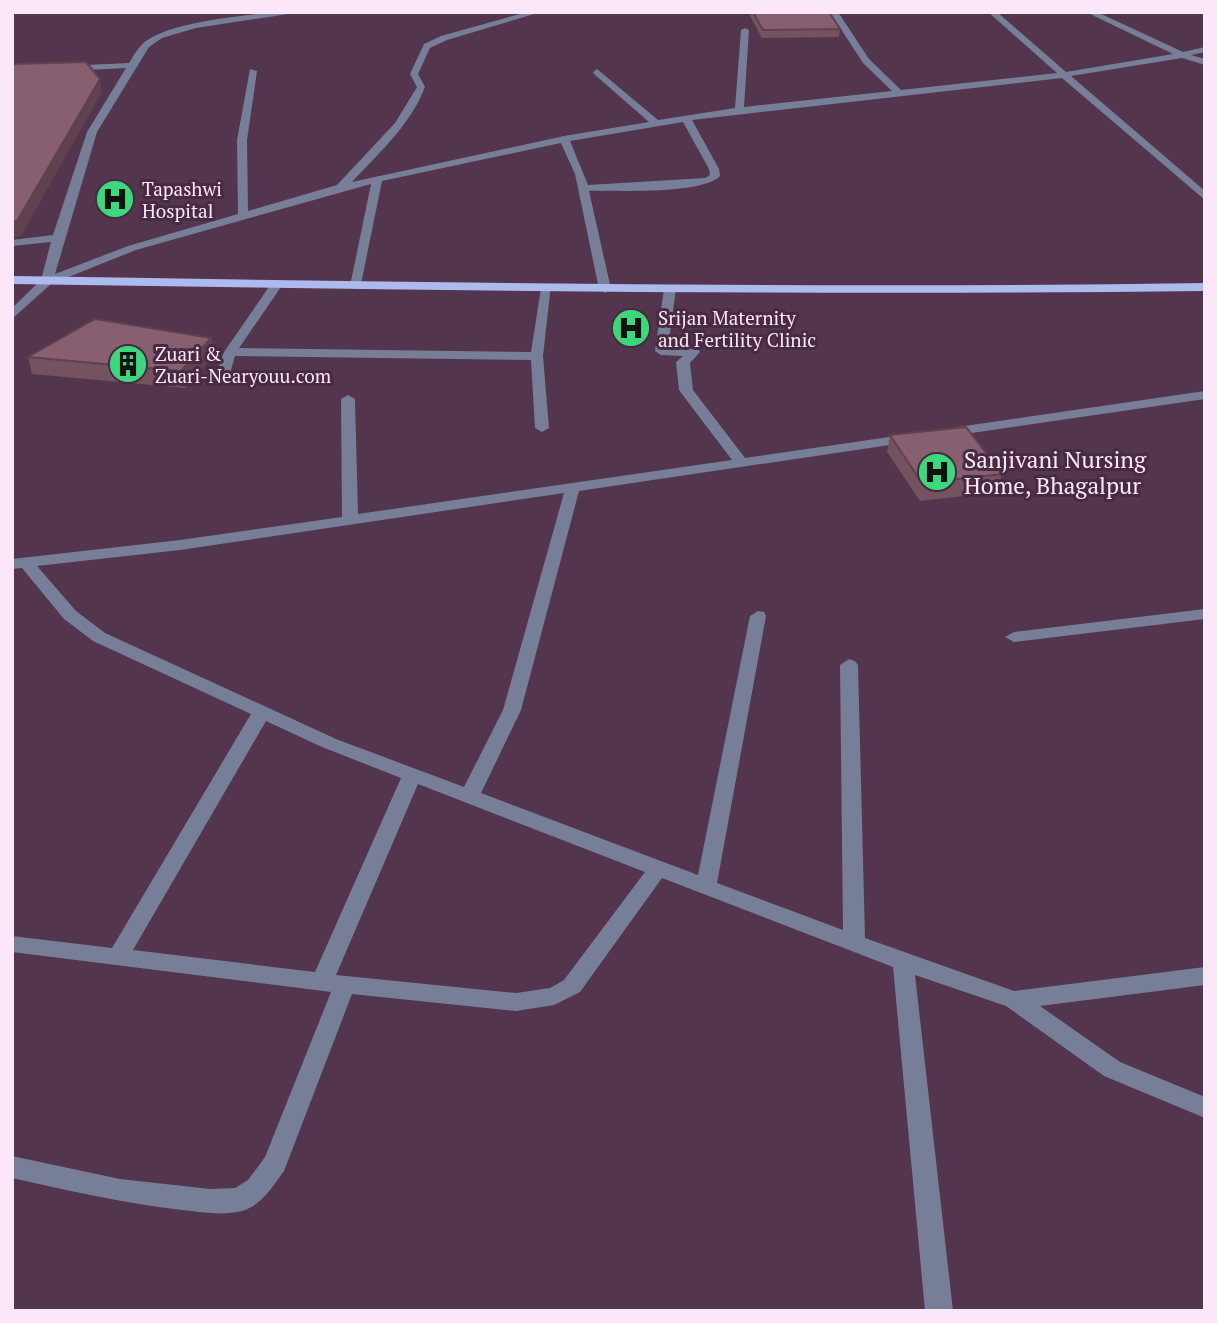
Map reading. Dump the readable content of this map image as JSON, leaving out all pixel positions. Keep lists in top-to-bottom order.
{
  "places": {
    "hospital": ["Tapashwi Hospital", "Srijan Maternity and Fertility Clinic", "Sanjivani Nursing Home, Bhagalpur"],
    "building": ["Zuari & Zuari-Nearyouu.com"]
  }
}
